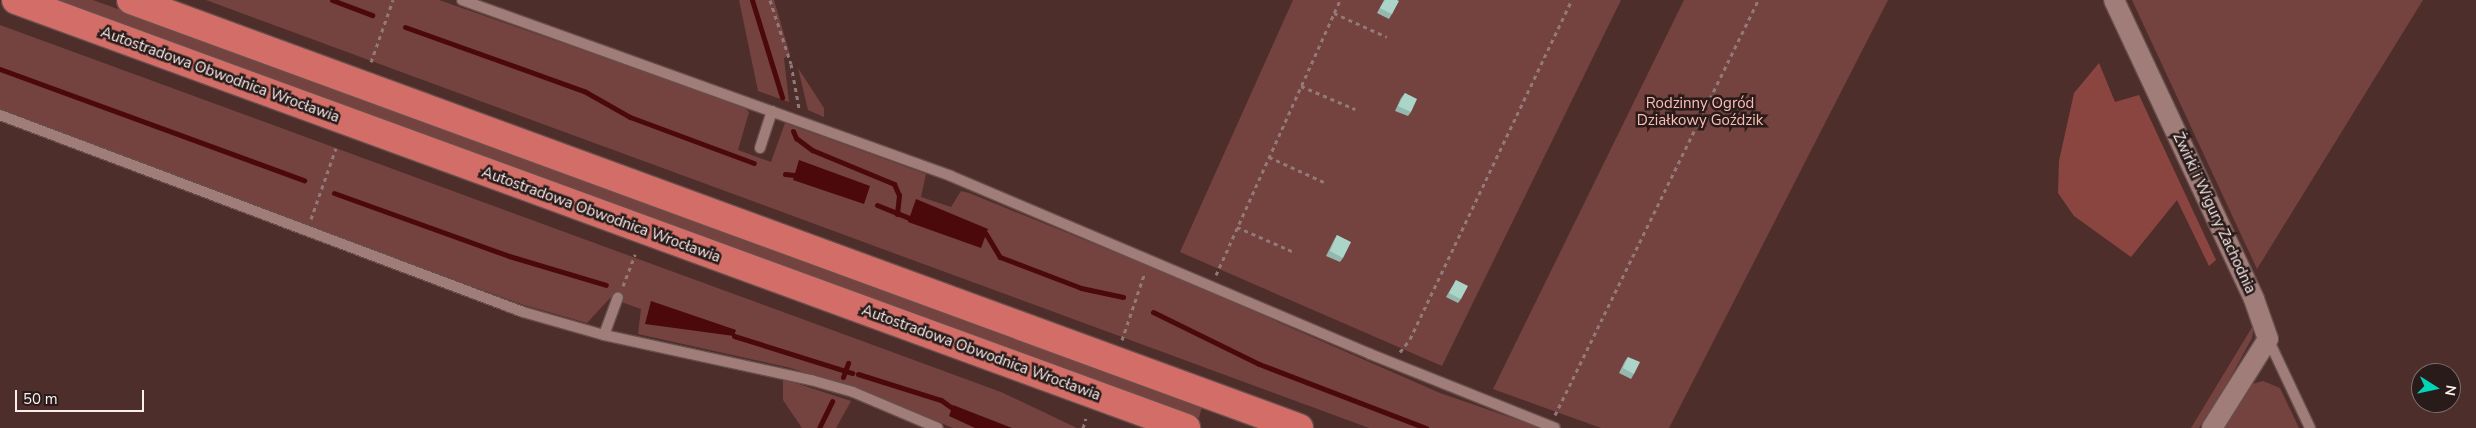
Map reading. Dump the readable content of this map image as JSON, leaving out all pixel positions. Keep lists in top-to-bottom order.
{
  "streets": {
    "highway": ["Autostradowa Obwodnica Wrocławia"],
    "street": ["Żwirki i Wigury Zachodnia"]
  },
  "parks": ["Rodzinny Ogród Działkowy Goździk"],
  "scale_bar": "50 m",
  "north": "right"
}
